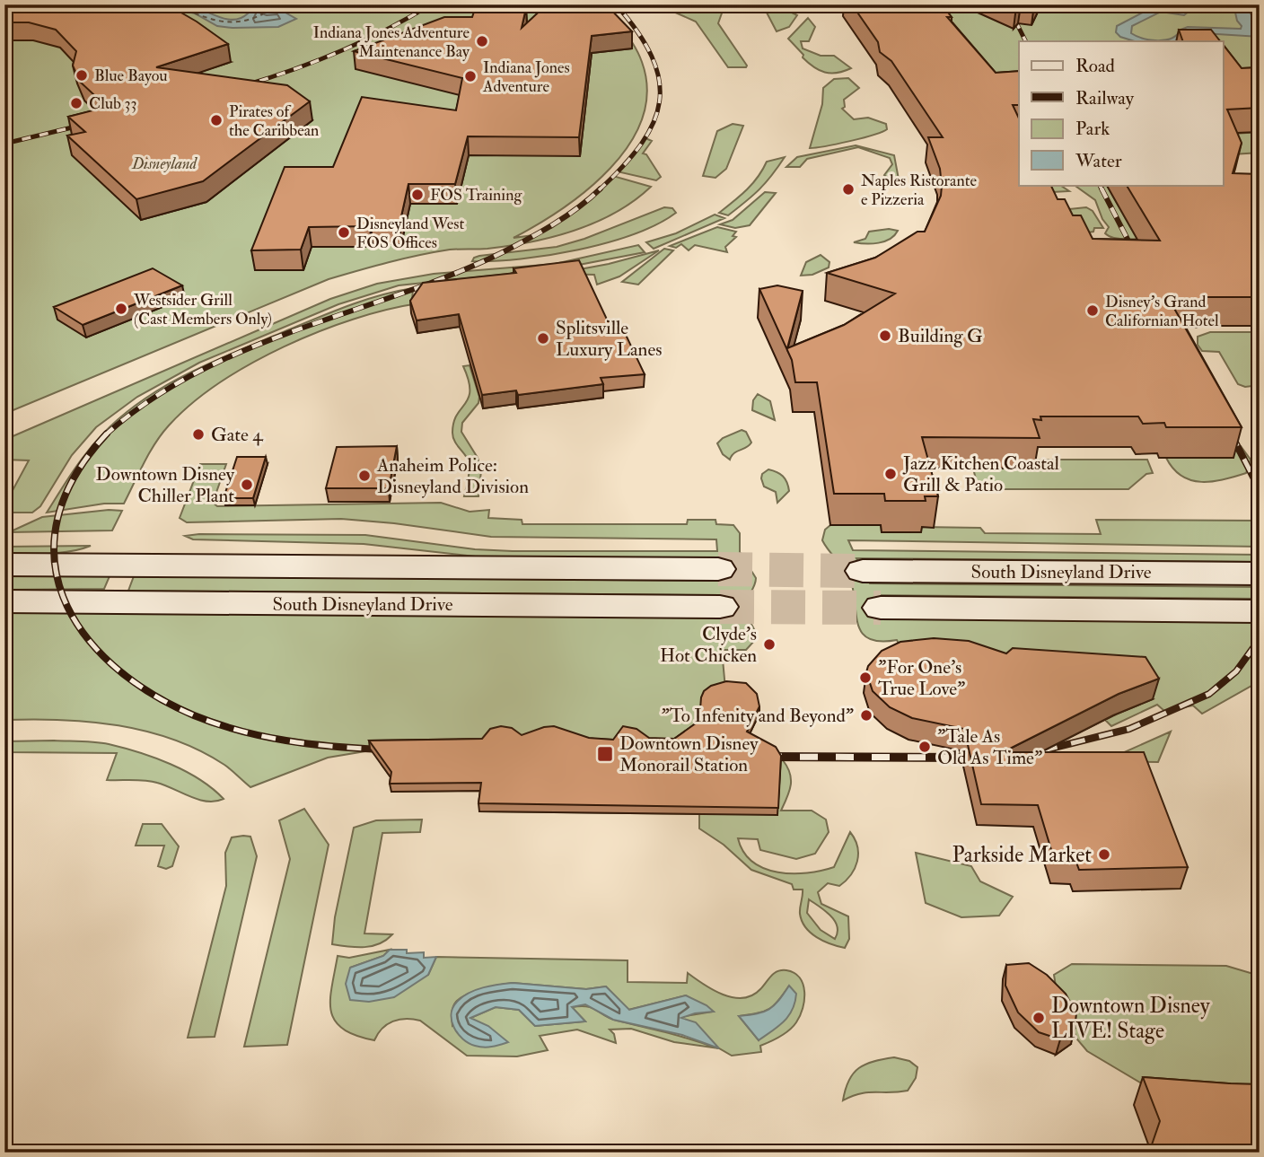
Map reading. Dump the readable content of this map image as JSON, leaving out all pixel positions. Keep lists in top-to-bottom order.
{
  "streets": {
    "main road": ["South Disneyland Drive"]
  },
  "parks": ["Disneyland"],
  "places": {
    "other": [
      "Indiana Jones Adventure Maintenance Bay",
      "Blue Bayou",
      "Indiana Jones Adventure",
      "Club 33",
      "Pirates of the Caribbean",
      "Naples Ristorante e Pizzeria",
      "FOS Training",
      "Disneyland West FOS Offices",
      "Westsider Grill (Cast Members Only)",
      "Disney's Grand Californian Hotel",
      "Building G",
      "Splitsville Luxury Lanes",
      "Gate 4",
      "Jazz Kitchen Coastal Grill & Patio",
      "Anaheim Police: Disneyland Division",
      "Downtown Disney Chiller Plant",
      "Clyde’s Hot Chicken",
      "\"For One's True Love\"",
      "\"To Infenity and Beyond\"",
      "\"Tale As Old As Time\"",
      "Parkside Market",
      "Downtown Disney LIVE! Stage"
    ],
    "transit": ["Downtown Disney Monorail Station"]
  },
  "legend": [
    "Road",
    "Railway",
    "Park",
    "Water"
  ]
}
